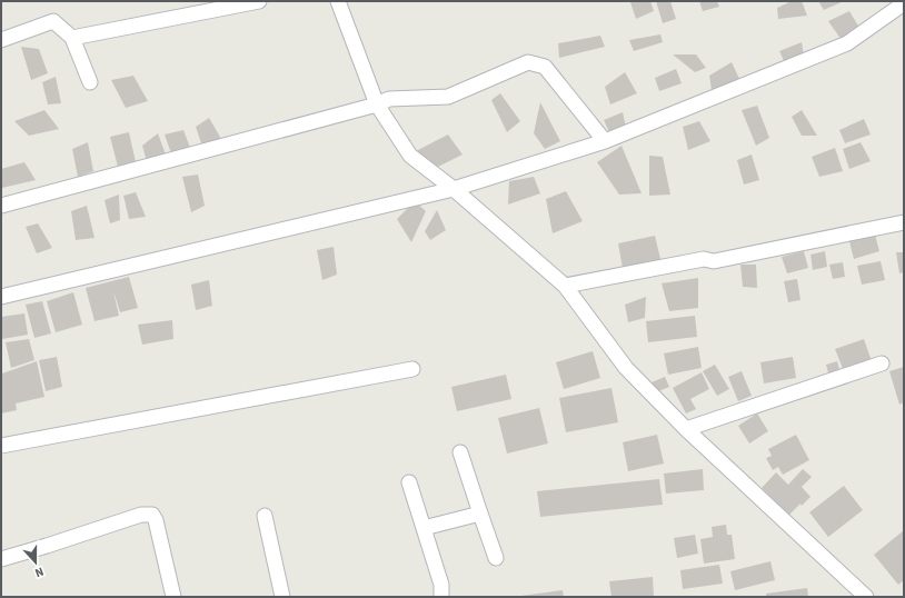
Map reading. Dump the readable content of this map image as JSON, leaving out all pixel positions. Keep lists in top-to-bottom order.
{
  "north": "bottom"
}
